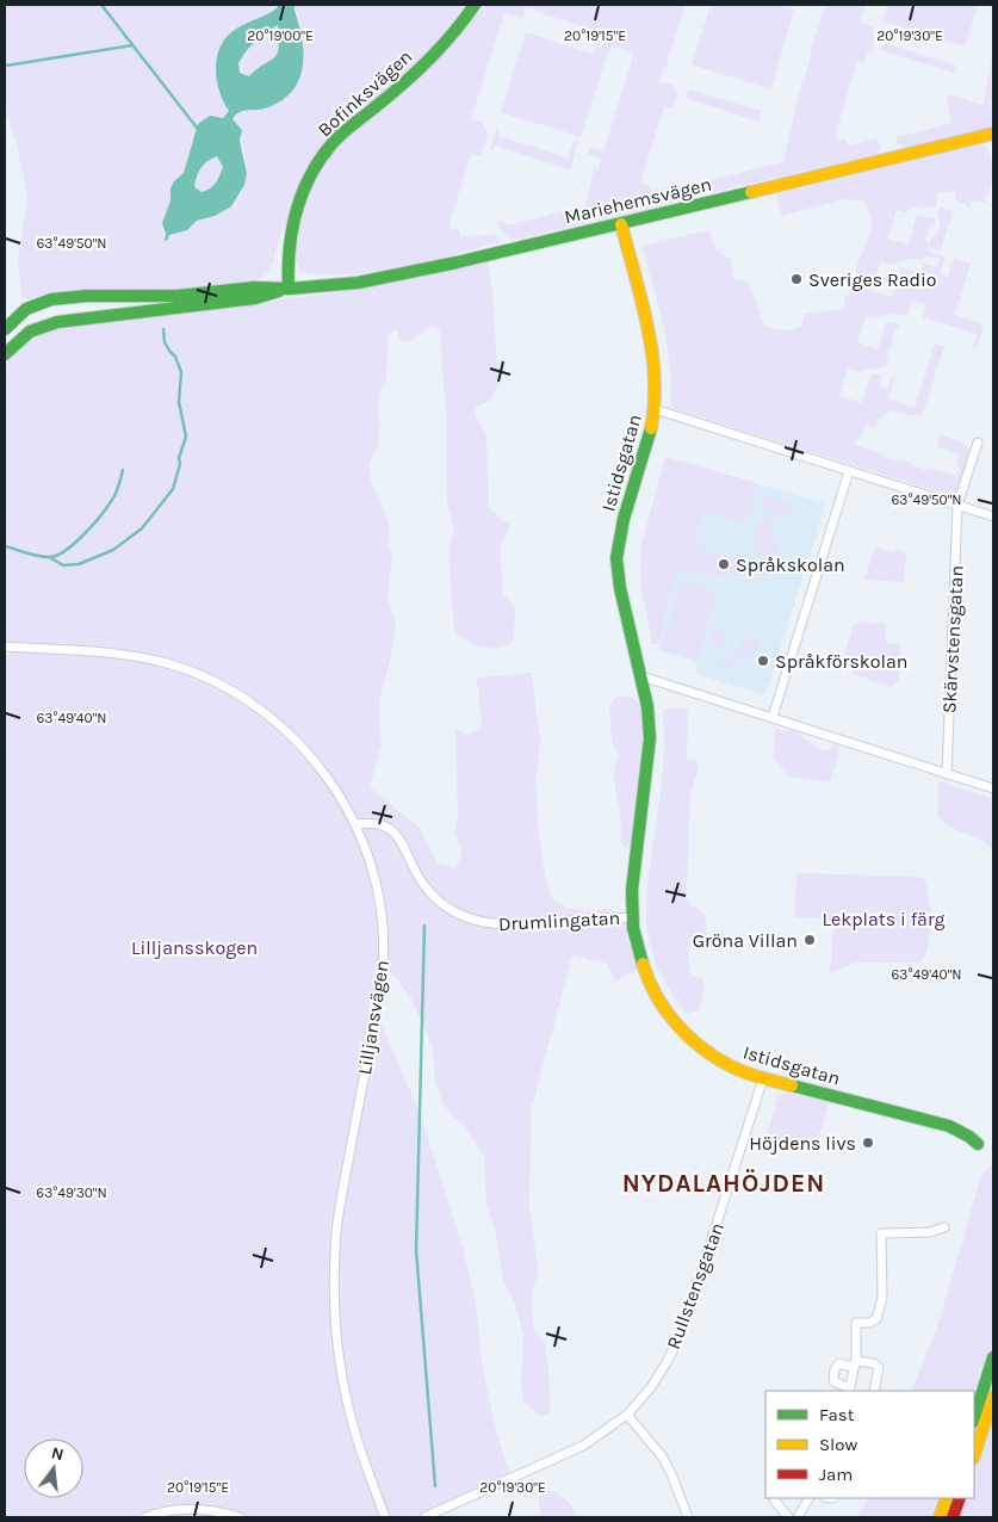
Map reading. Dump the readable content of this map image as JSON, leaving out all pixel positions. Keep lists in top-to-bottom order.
{
  "streets": {
    "main road": ["Bofinksvägen", "Mariehemsvägen", "Istidsgatan"],
    "street": [
      "Skärvstensgatan",
      "Drumlingatan",
      "Lilljansvägen",
      "Rullstensgatan"
    ]
  },
  "crossings": [
    ["Bofinksvägen", "Mariehemsvägen"],
    ["Mariehemsvägen", "Istidsgatan"],
    ["Istidsgatan", "Drumlingatan"],
    ["Istidsgatan", "Rullstensgatan"],
    ["Drumlingatan", "Lilljansvägen"]
  ],
  "districts": ["NYDALAHÖJDEN"],
  "parks": ["Lekplats i färg", "Lilljansskogen"],
  "places": [
    "Sveriges Radio",
    "Språkskolan",
    "Språkförskolan",
    "Gröna Villan",
    "Höjdens livs"
  ],
  "legend": ["Fast", "Slow", "Jam"],
  "north": "top",
  "coordinates": [
    "20°19'00\"E",
    "20°19'30\"E",
    "20°19'15\"E",
    "63°49'50\"N",
    "63°49'40\"N",
    "63°49'30\"N"
  ]
}
